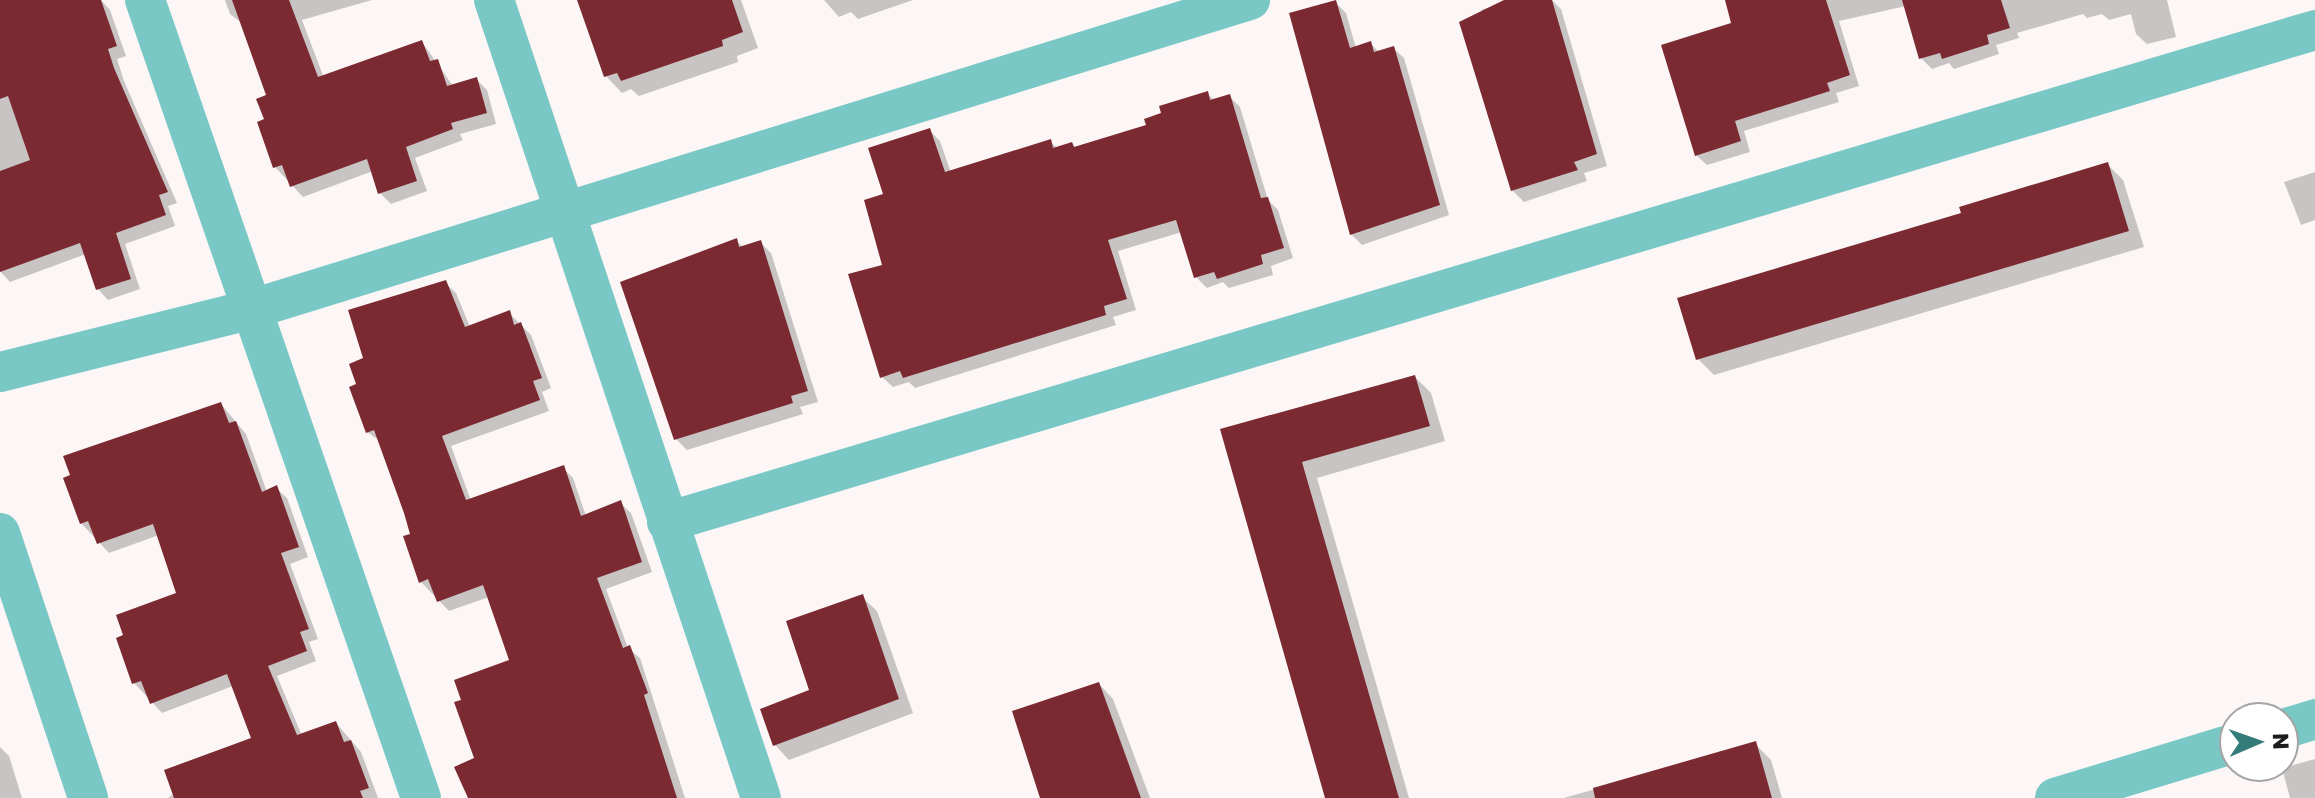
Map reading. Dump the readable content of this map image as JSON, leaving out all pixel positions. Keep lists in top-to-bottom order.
{
  "north": "right"
}
